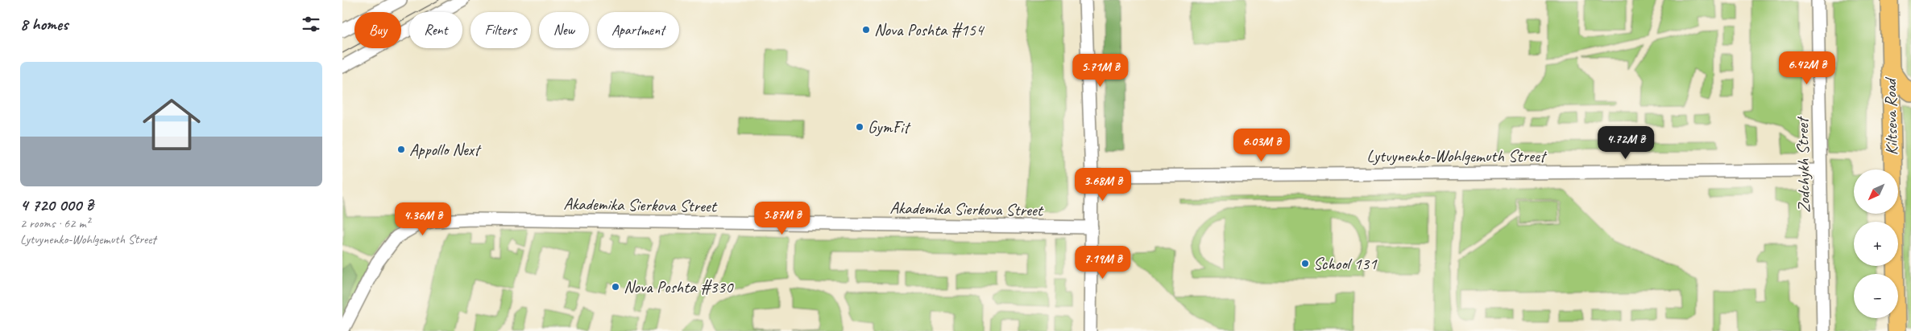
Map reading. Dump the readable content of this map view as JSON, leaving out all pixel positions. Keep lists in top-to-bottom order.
{
  "streets": {
    "highway": ["Kiltseva Road"],
    "street": ["Lytvynenko-Wohlgemuth Street", "Zodchykh Street", "Akademika Sierkova Street"]
  },
  "crossings": [
    ["Lytvynenko-Wohlgemuth Street", "Zodchykh Street"]
  ],
  "places": [
    "Nova Poshta #154",
    "GymFit",
    "Appollo Next",
    "School 131",
    "Nova Poshta #330"
  ],
  "north": "bottom left",
  "page": {
    "heading": "8 homes",
    "chip": [
      "Buy",
      "Rent",
      "Filters",
      "New",
      "Apartment"
    ],
    "list": [
      {
        "name": "4 720 000 ₴",
        "note": "2 rooms · 62 m² · Lytvynenko-Wohlgemuth Street"
      }
    ],
    "price": [
      "6.42M ₴",
      "5.71M ₴",
      "4.72M ₴",
      "6.03M ₴",
      "3.68M ₴",
      "5.87M ₴",
      "4.36M ₴",
      "7.19M ₴"
    ],
    "map_buttons": ["+", "−"]
  }
}
